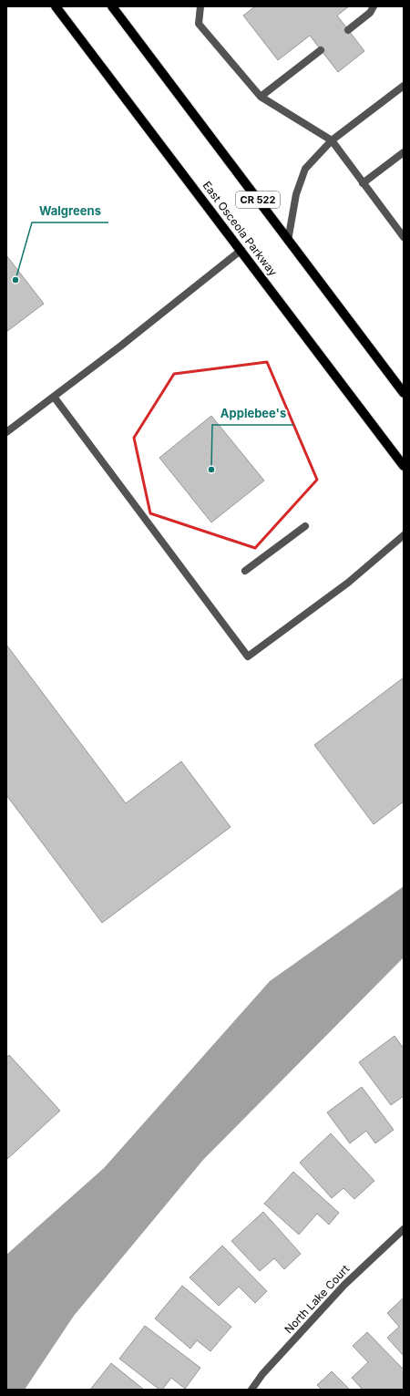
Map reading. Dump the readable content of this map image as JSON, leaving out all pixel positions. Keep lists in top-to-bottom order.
{
  "streets": {
    "main road": ["CR 522", "East Osceola Parkway"],
    "street": ["North Lake Court"]
  },
  "places": ["Walgreens", "Applebee's"]
}
